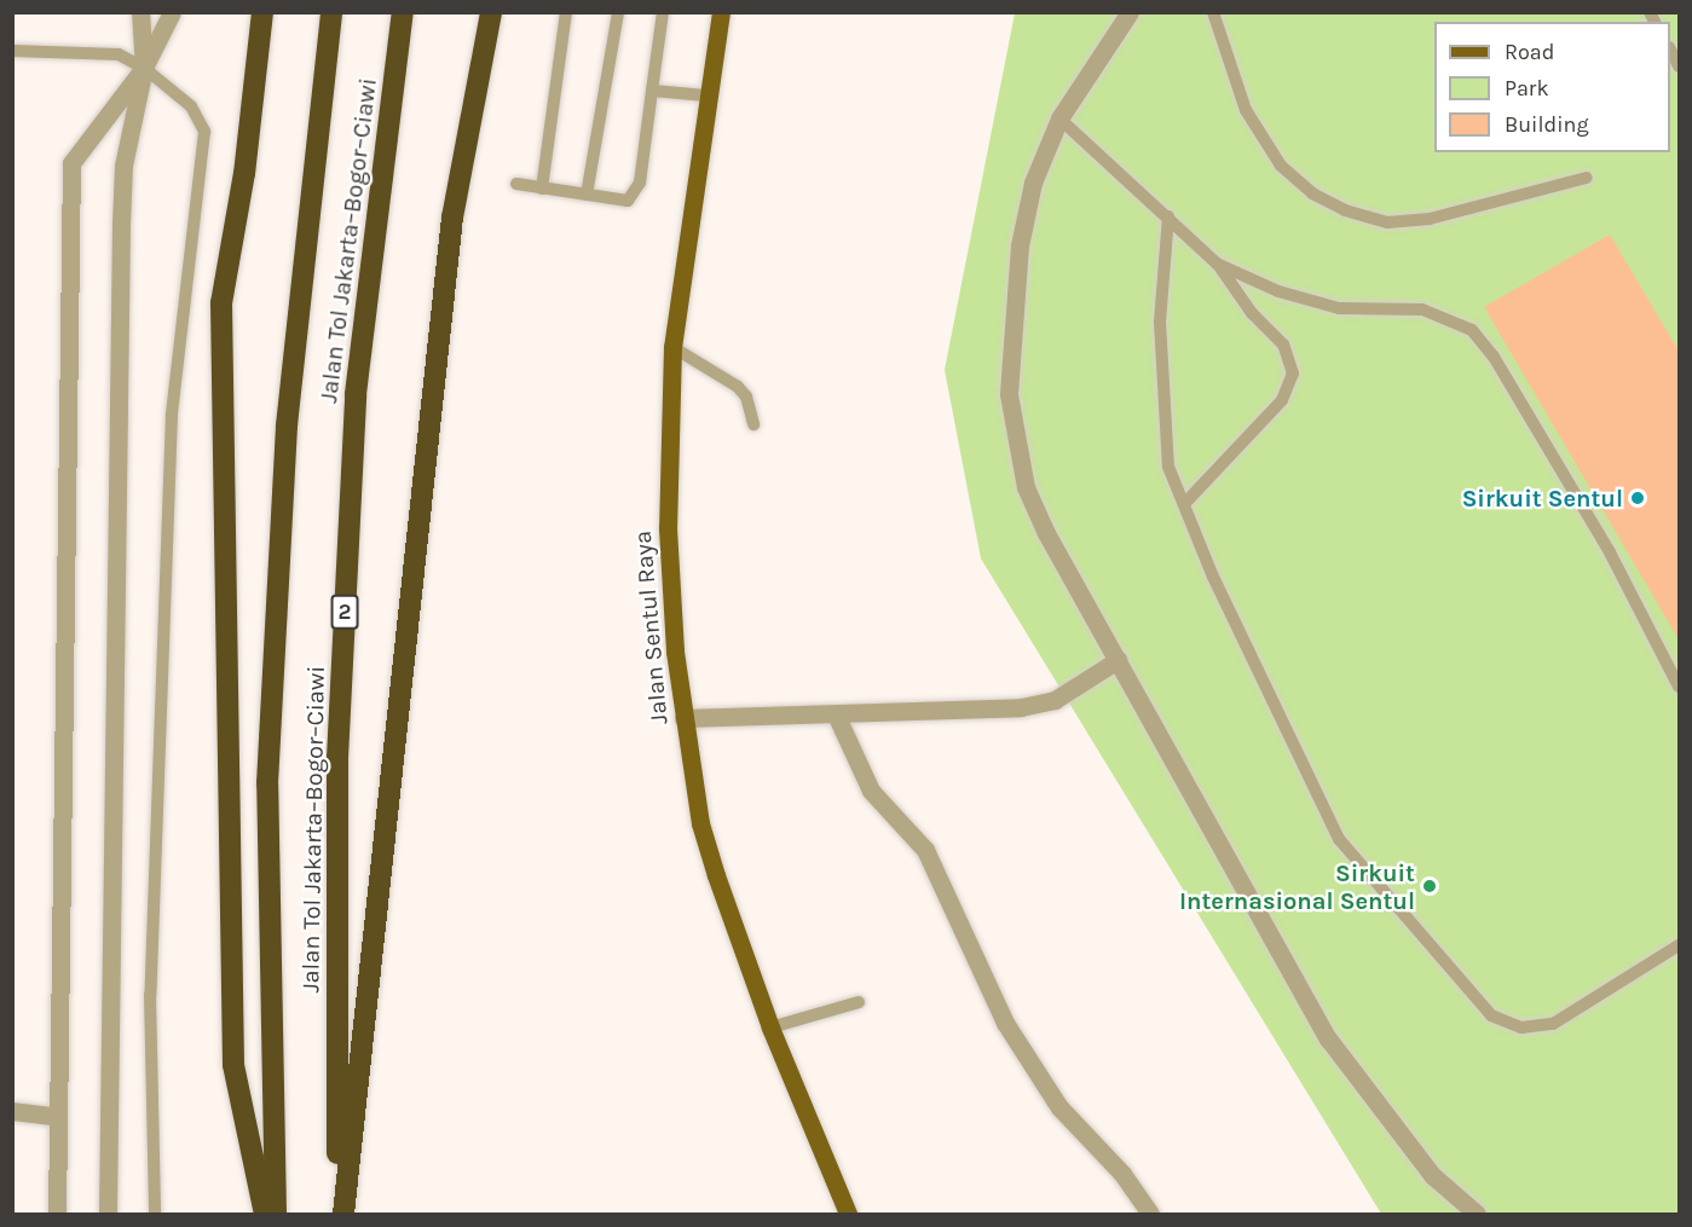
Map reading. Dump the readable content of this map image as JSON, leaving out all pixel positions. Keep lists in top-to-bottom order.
{
  "streets": {
    "highway": ["Jalan Tol Jakarta–Bogor–Ciawi", "2"],
    "main road": ["Jalan Sentul Raya"]
  },
  "places": ["Sirkuit Sentul", "Sirkuit Internasional Sentul"],
  "legend": ["Road", "Park", "Building"]
}
